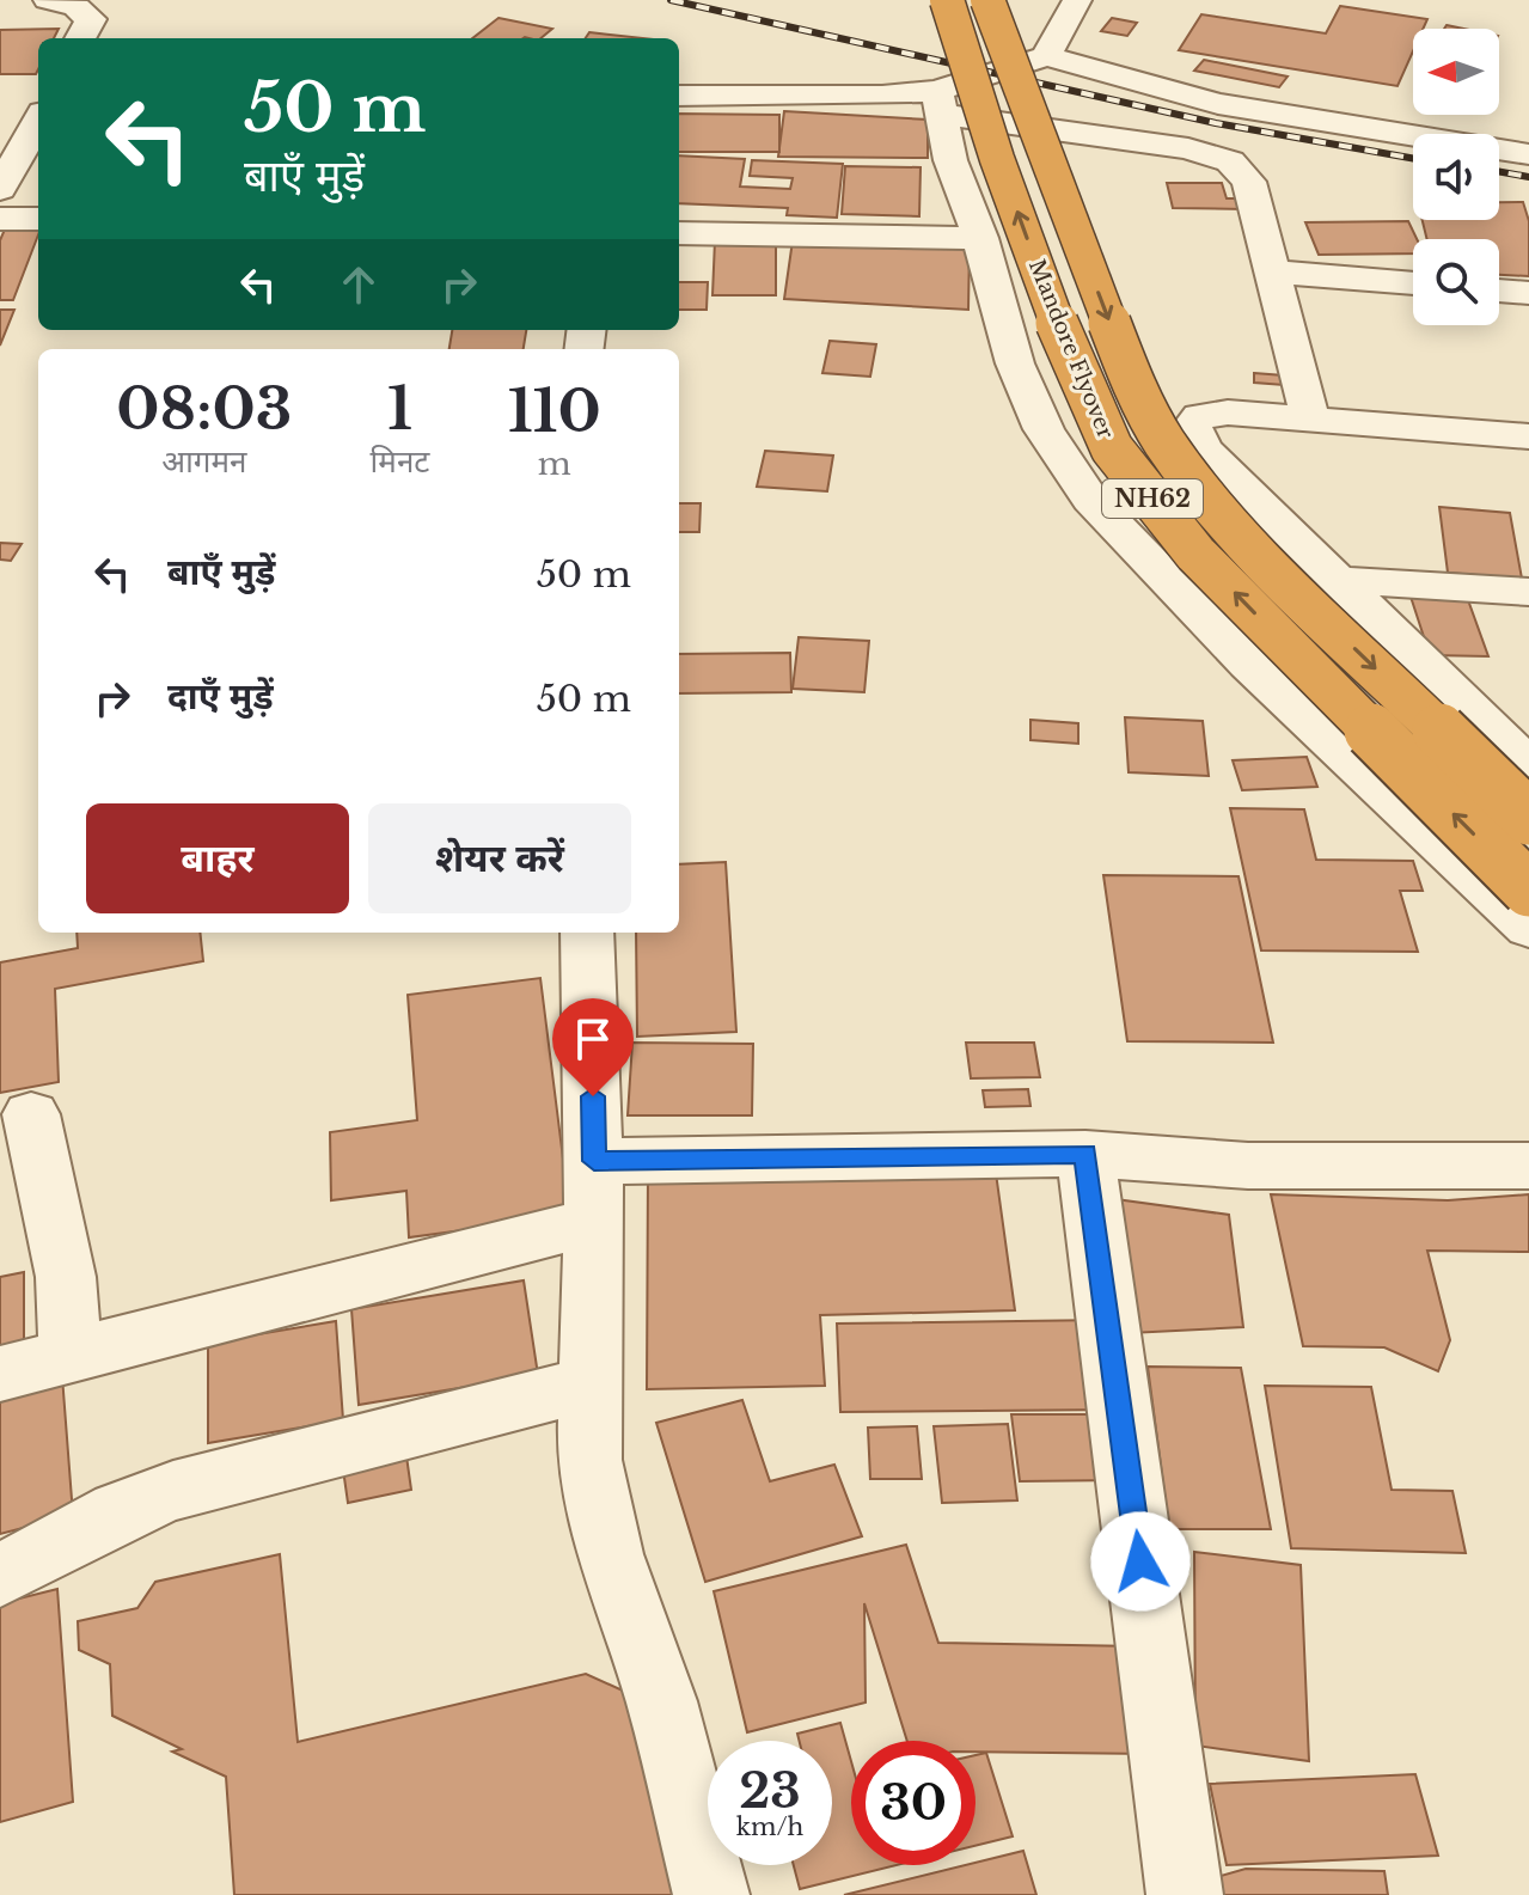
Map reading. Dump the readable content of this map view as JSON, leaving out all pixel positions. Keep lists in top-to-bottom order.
{
  "streets": {
    "highway": ["Mandore Flyover", "NH62"]
  },
  "north": "left",
  "page": {
    "turn": ["50 m", "बाएँ मुड़ें"],
    "eta": [
      "08:03",
      "आगमन",
      "1",
      "मिनट",
      "110",
      "m"
    ],
    "list": [
      {
        "name": "बाएँ मुड़ें",
        "value": "50 m"
      },
      {
        "name": "दाएँ मुड़ें",
        "value": "50 m"
      }
    ],
    "buttons": ["बाहर", "शेयर करें"],
    "speed": "23 km/h",
    "limit": "30"
  }
}
